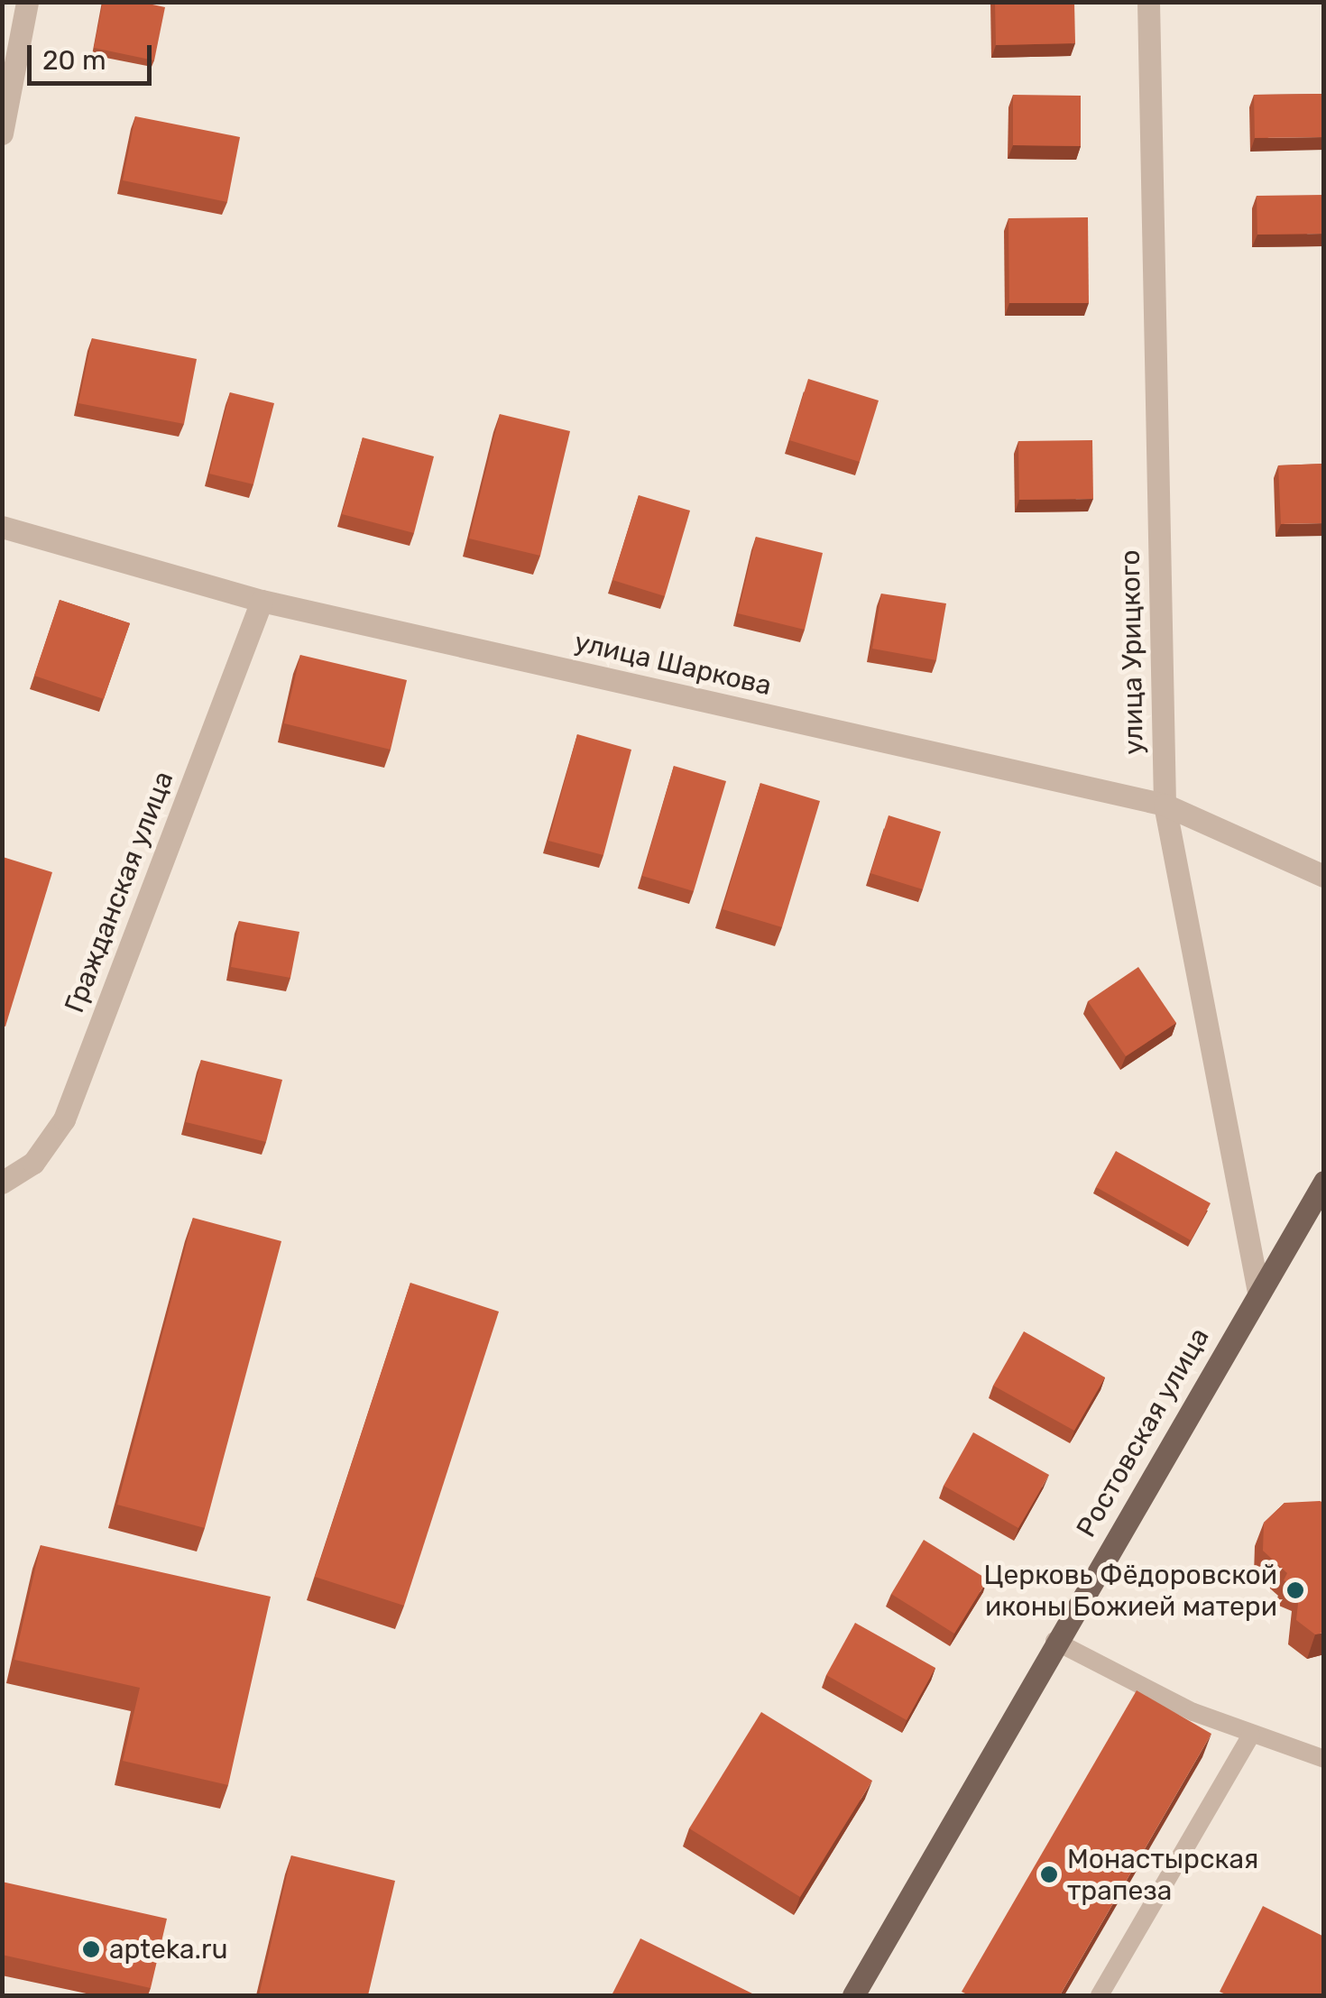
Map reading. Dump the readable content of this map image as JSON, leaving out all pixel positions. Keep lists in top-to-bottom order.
{
  "streets": {
    "main road": ["Ростовская улица"],
    "street": ["улица Урицкого", "улица Шаркова", "Гражданская улица"]
  },
  "crossings": [
    ["улица Урицкого", "улица Шаркова"],
    ["улица Урицкого", "Ростовская улица"],
    ["улица Шаркова", "Гражданская улица"]
  ],
  "places": ["Церковь Фёдоровской иконы Божией матери", "Монастырская трапеза", "apteka.ru"],
  "scale_bar": "20 m"
}
